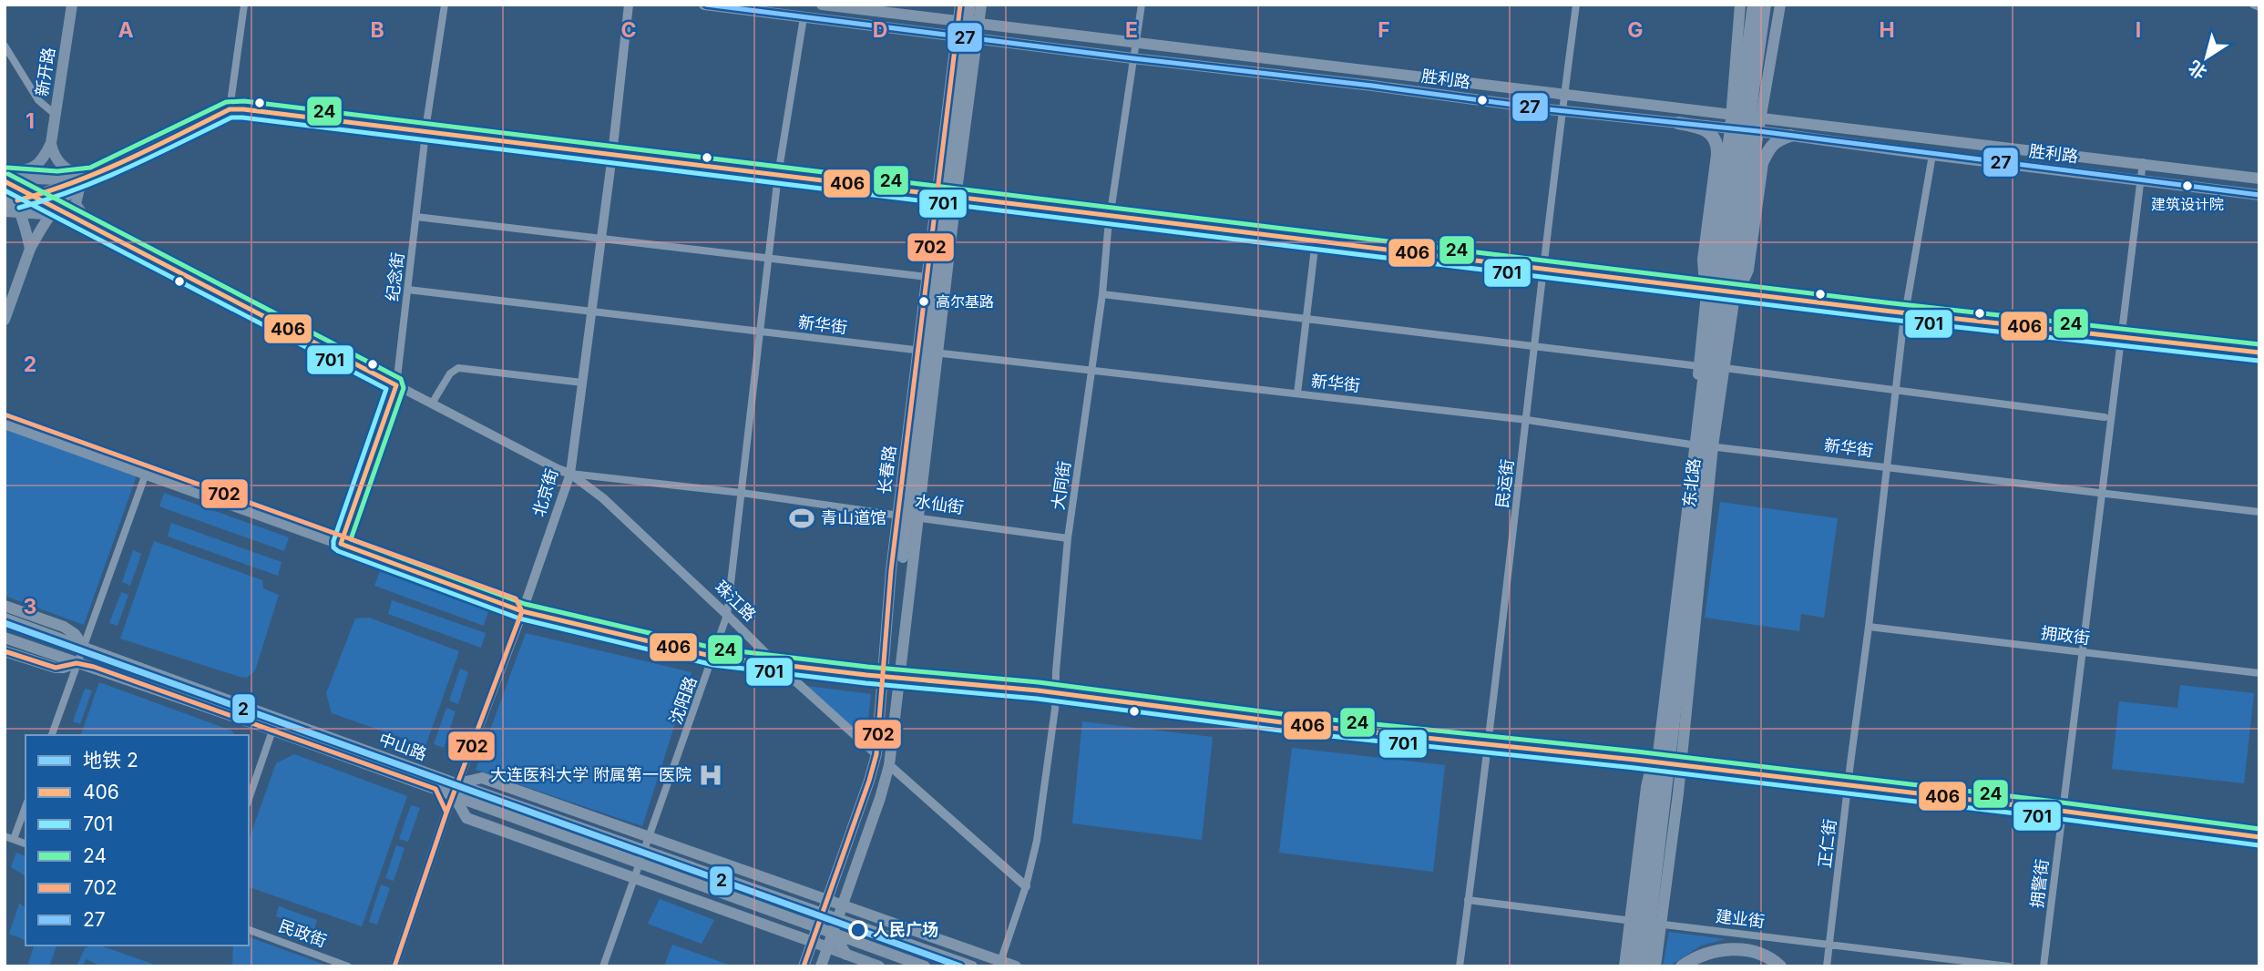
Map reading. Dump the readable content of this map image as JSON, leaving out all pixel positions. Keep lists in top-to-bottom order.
{
  "streets": {
    "highway": ["东北路"],
    "main road": [
      "新开路",
      "胜利路",
      "长春路",
      "水仙街",
      "中山路"
    ],
    "street": [
      "纪念街",
      "新华街",
      "民运街",
      "大同街",
      "北京街",
      "珠江路",
      "拥政街",
      "沈阳路",
      "正仁街",
      "拥警街",
      "建业街",
      "民政街"
    ]
  },
  "crossings": [
    ["胜利路", "长春路"],
    ["胜利路", "东北路"],
    ["胜利路", "民运街"],
    ["胜利路", "大同街"],
    ["胜利路", "沈阳路"],
    ["胜利路", "正仁街"],
    ["胜利路", "拥警街"],
    ["纪念街", "新华街"],
    ["纪念街", "水仙街"],
    ["新华街", "长春路"],
    ["新华街", "东北路"],
    ["新华街", "民运街"],
    ["新华街", "大同街"],
    ["新华街", "北京街"],
    ["新华街", "沈阳路"],
    ["新华街", "正仁街"],
    ["新华街", "拥警街"],
    ["长春路", "水仙街"],
    ["长春路", "珠江路"],
    ["长春路", "中山路"],
    ["东北路", "建业街"],
    ["民运街", "建业街"],
    ["大同街", "水仙街"],
    ["北京街", "水仙街"],
    ["北京街", "珠江路"],
    ["北京街", "中山路"],
    ["水仙街", "珠江路"],
    ["水仙街", "沈阳路"],
    ["珠江路", "沈阳路"],
    ["拥政街", "正仁街"],
    ["拥政街", "拥警街"],
    ["沈阳路", "中山路"],
    ["正仁街", "建业街"]
  ],
  "places": {
    "other": ["建筑设计院", "高尔基路", "人民广场"],
    "sports": ["青山道馆"],
    "hospital": ["大连医科大学 附属第一医院"]
  },
  "lines": [
    "transit line 702",
    "transit line 27",
    "transit line 24",
    "transit line 406",
    "transit line 701",
    "metro line 2"
  ],
  "legend": [
    "地铁 2",
    "406",
    "701",
    "24",
    "702",
    "27"
  ],
  "north": "bottom left",
  "grid": {
    "columns": [
      "A",
      "B",
      "C",
      "D",
      "E",
      "F",
      "G",
      "H",
      "I"
    ],
    "rows": ["1", "2", "3"]
  }
}
